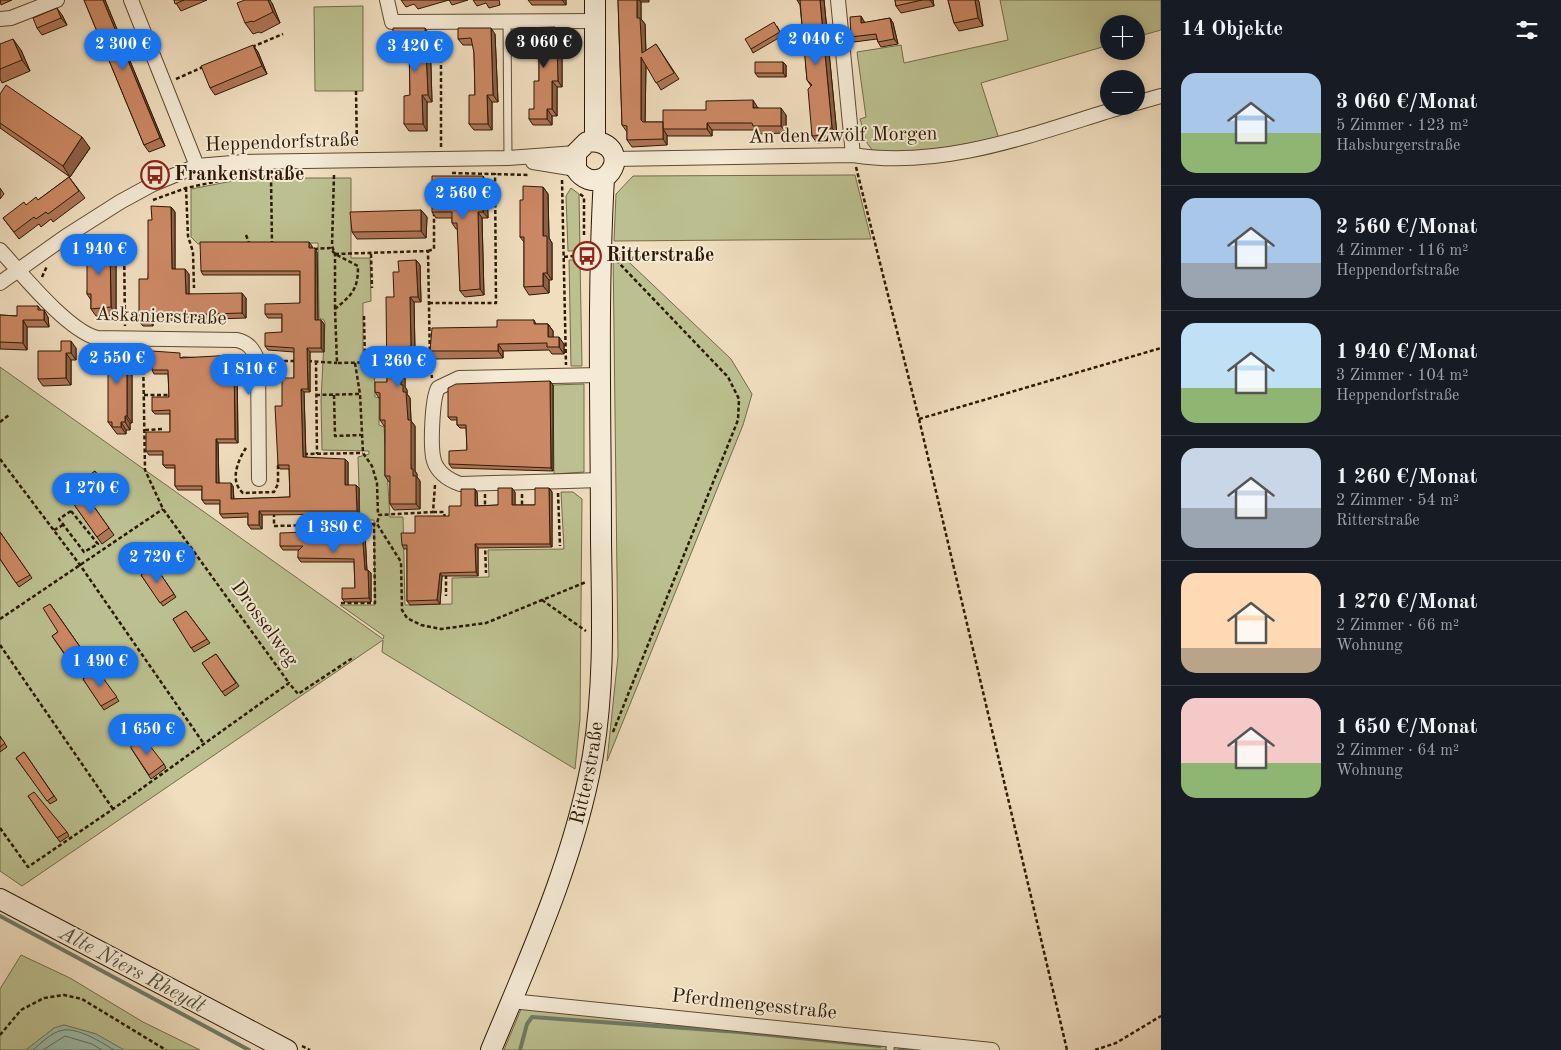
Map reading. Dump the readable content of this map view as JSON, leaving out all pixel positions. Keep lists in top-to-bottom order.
{
  "streets": {
    "main road": ["Ritterstraße"],
    "street": [
      "An den Zwölf Morgen",
      "Heppendorfstraße",
      "Askanierstraße",
      "Pferdmengesstraße"
    ],
    "path": ["Drosselweg"]
  },
  "crossings": [
    ["An den Zwölf Morgen", "Ritterstraße"],
    ["Heppendorfstraße", "Askanierstraße"],
    ["Heppendorfstraße", "Ritterstraße"],
    ["Ritterstraße", "Pferdmengesstraße"]
  ],
  "water": ["Alte Niers Rheydt"],
  "places": {
    "bus stop": ["Frankenstraße", "Ritterstraße"]
  },
  "page": {
    "heading": "14 Objekte",
    "map_buttons": ["+", "−"],
    "price": [
      "2 040 €",
      "3 060 €",
      "2 300 €",
      "3 420 €",
      "2 560 €",
      "1 940 €",
      "2 550 €",
      "1 260 €",
      "1 810 €",
      "1 270 €",
      "1 380 €",
      "2 720 €",
      "1 490 €",
      "1 650 €"
    ],
    "list": [
      {
        "name": "3 060 €/Monat",
        "note": "5 Zimmer · 123 m² · Habsburgerstraße"
      },
      {
        "name": "2 560 €/Monat",
        "note": "4 Zimmer · 116 m² · Heppendorfstraße"
      },
      {
        "name": "1 940 €/Monat",
        "note": "3 Zimmer · 104 m² · Heppendorfstraße"
      },
      {
        "name": "1 260 €/Monat",
        "note": "2 Zimmer · 54 m² · Ritterstraße"
      },
      {
        "name": "1 270 €/Monat",
        "note": "2 Zimmer · 66 m² · Wohnung"
      },
      {
        "name": "1 650 €/Monat",
        "note": "2 Zimmer · 64 m² · Wohnung"
      }
    ]
  }
}
